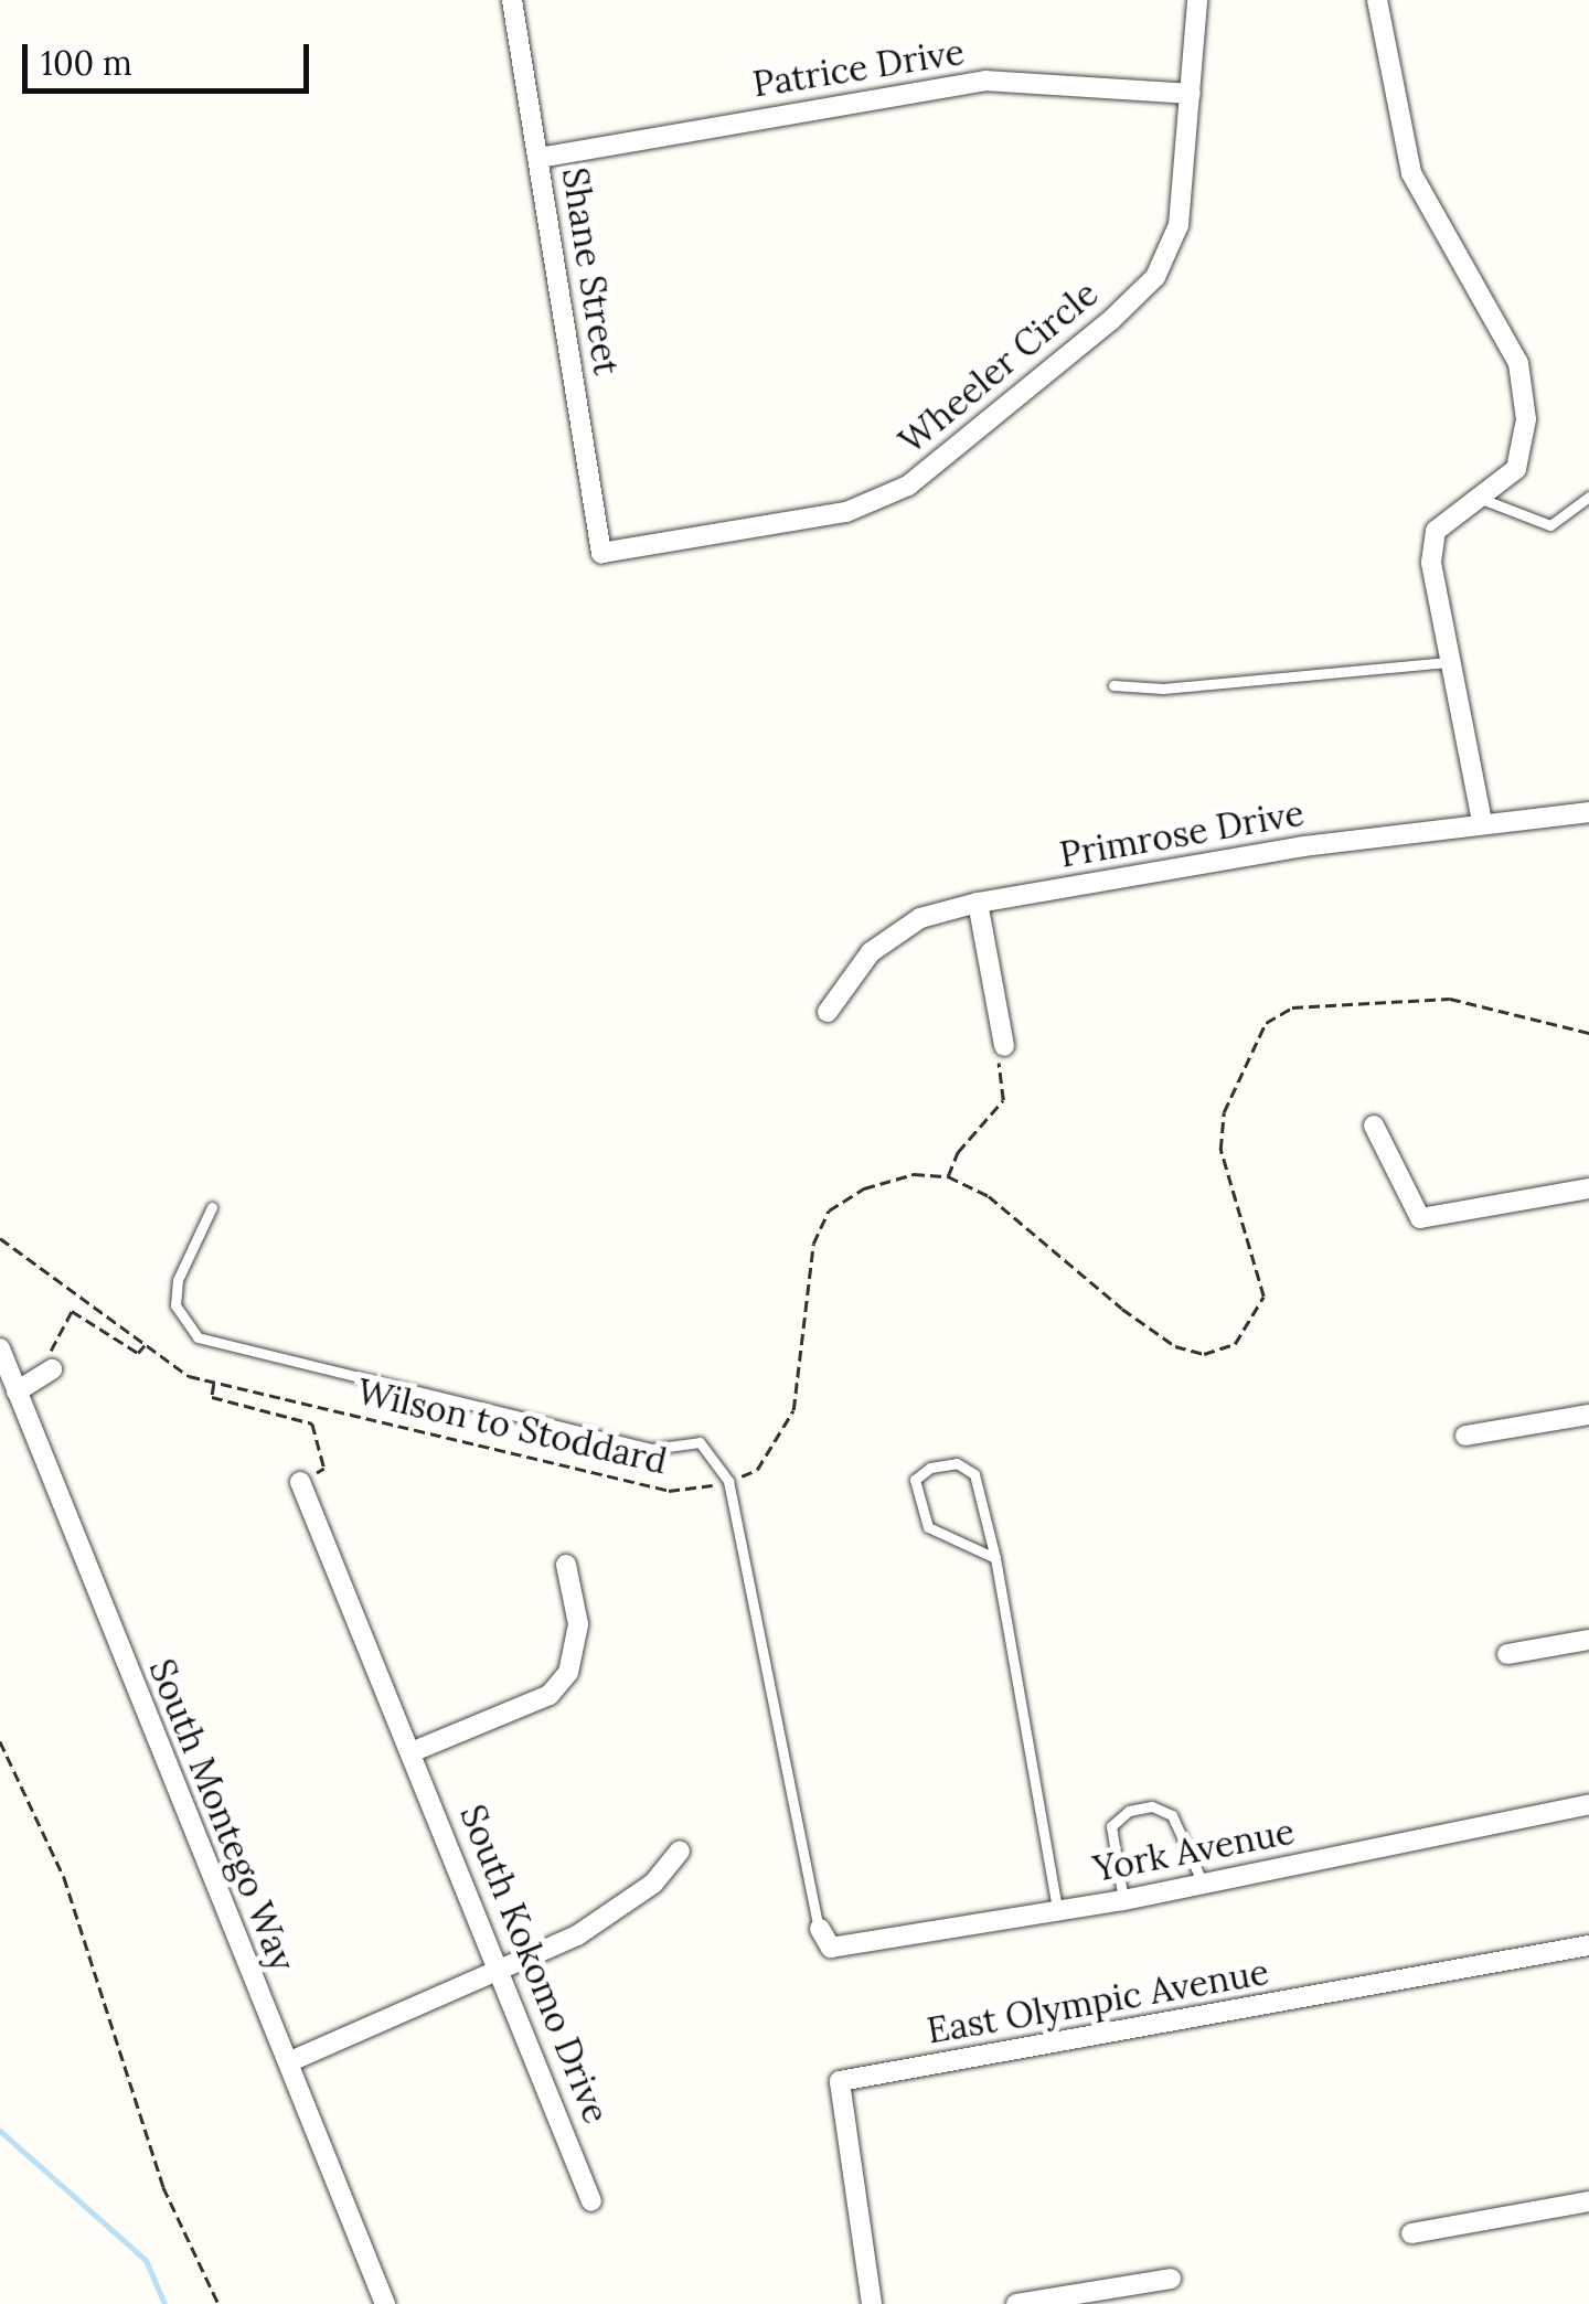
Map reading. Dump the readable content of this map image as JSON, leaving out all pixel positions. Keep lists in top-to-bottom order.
{
  "streets": {
    "street": [
      "Patrice Drive",
      "Shane Street",
      "Wheeler Circle",
      "Primrose Drive",
      "South Montego Way",
      "York Avenue",
      "South Kokomo Drive",
      "East Olympic Avenue"
    ],
    "path": ["Wilson to Stoddard"]
  },
  "crossings": [
    ["Patrice Drive", "Shane Street"],
    ["Patrice Drive", "Wheeler Circle"],
    ["Shane Street", "Wheeler Circle"]
  ],
  "scale_bar": "100 m"
}
